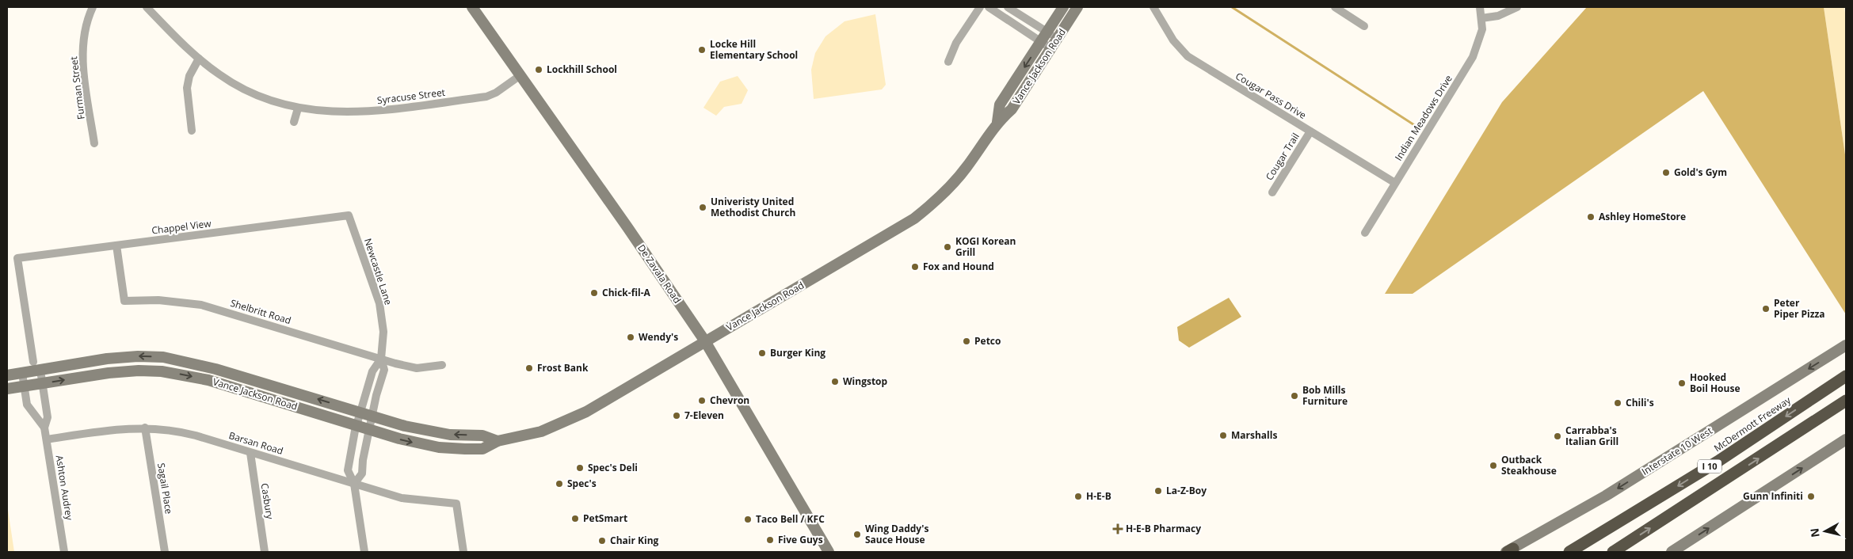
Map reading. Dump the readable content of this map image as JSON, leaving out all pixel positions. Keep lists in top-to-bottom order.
{
  "streets": {
    "highway": ["McDermott Freeway", "I 10"],
    "main road": ["Vance Jackson Road", "De Zavala Road", "Interstate 10 West"],
    "street": [
      "Furman Street",
      "Cougar Pass Drive",
      "Syracuse Street",
      "Indian Meadows Drive",
      "Cougar Trail",
      "Chappel View",
      "Newcastle Lane",
      "Shelbritt Road",
      "Barsan Road",
      "Ashton Audrey",
      "Sagail Place",
      "Casbury"
    ]
  },
  "crossings": [
    ["Vance Jackson Road", "Newcastle Lane"],
    ["Vance Jackson Road", "De Zavala Road"],
    ["Vance Jackson Road", "Ashton Audrey"],
    ["Cougar Pass Drive", "Indian Meadows Drive"],
    ["Cougar Pass Drive", "Cougar Trail"],
    ["Syracuse Street", "De Zavala Road"],
    ["Chappel View", "Newcastle Lane"],
    ["Chappel View", "Shelbritt Road"],
    ["Chappel View", "Ashton Audrey"],
    ["Newcastle Lane", "Shelbritt Road"],
    ["Newcastle Lane", "Barsan Road"],
    ["Barsan Road", "Ashton Audrey"],
    ["Barsan Road", "Sagail Place"],
    ["Barsan Road", "Casbury"]
  ],
  "places": {
    "other": [
      "Locke Hill Elementary School",
      "Lockhill School",
      "Gold's Gym",
      "Univeristy United Methodist Church",
      "Ashley HomeStore",
      "KOGI Korean Grill",
      "Fox and Hound",
      "Chick-fil-A",
      "Peter Piper Pizza",
      "Wendy's",
      "Petco",
      "Burger King",
      "Frost Bank",
      "Wingstop",
      "Hooked Boil House",
      "Bob Mills Furniture",
      "Chevron",
      "Chili's",
      "7-Eleven",
      "Marshalls",
      "Carrabba's Italian Grill",
      "Outback Steakhouse",
      "Spec's Deli",
      "Spec's",
      "La-Z-Boy",
      "H-E-B",
      "Gunn Infiniti",
      "PetSmart",
      "Taco Bell / KFC",
      "Wing Daddy's Sauce House",
      "Five Guys",
      "Chair King"
    ],
    "health": ["H-E-B Pharmacy"]
  },
  "north": "left"
}
